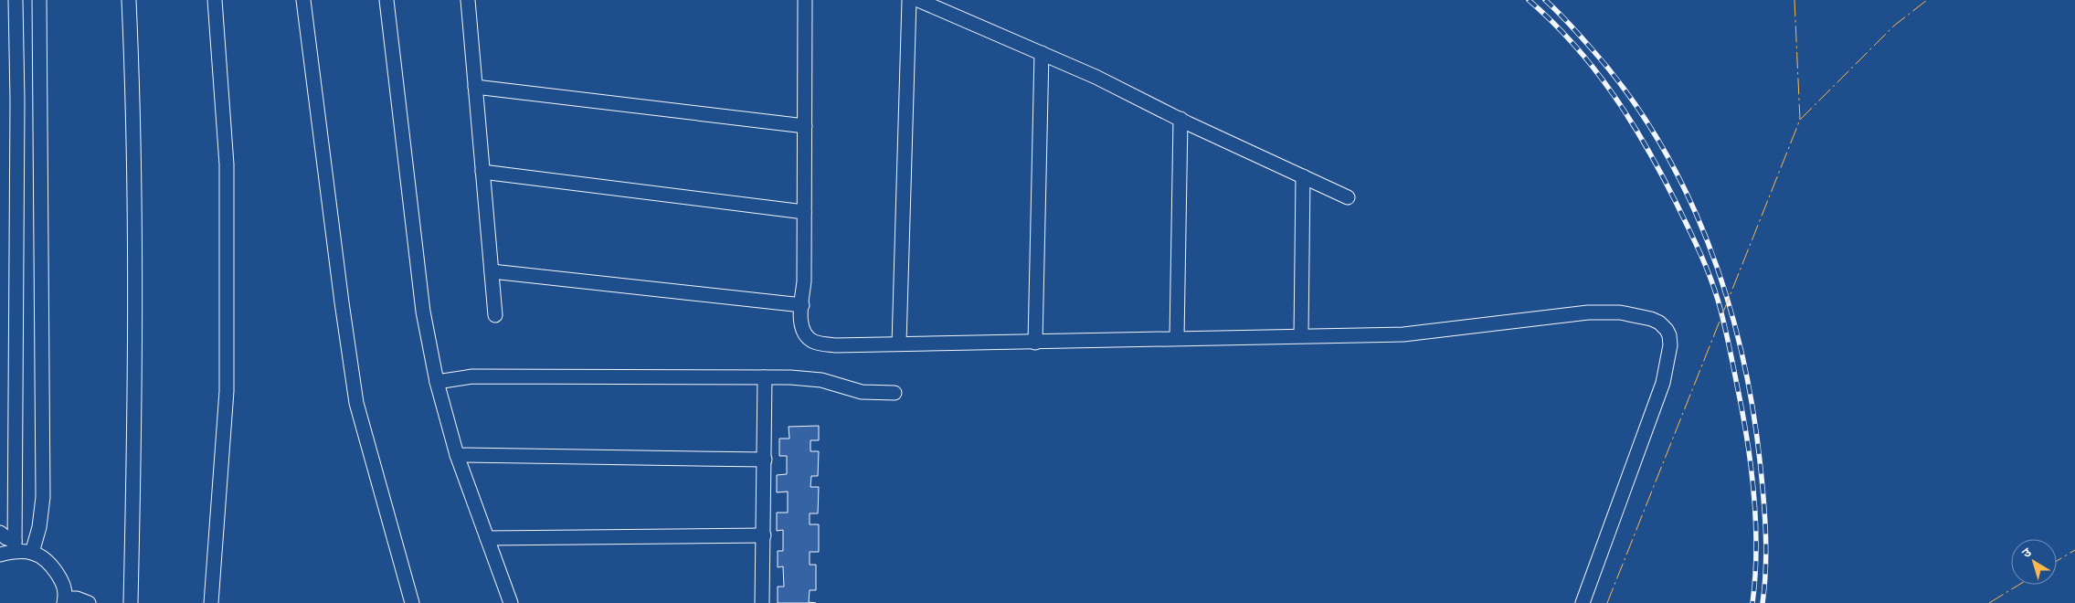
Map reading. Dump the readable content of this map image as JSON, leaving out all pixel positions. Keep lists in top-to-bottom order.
{
  "north": "top left"
}
